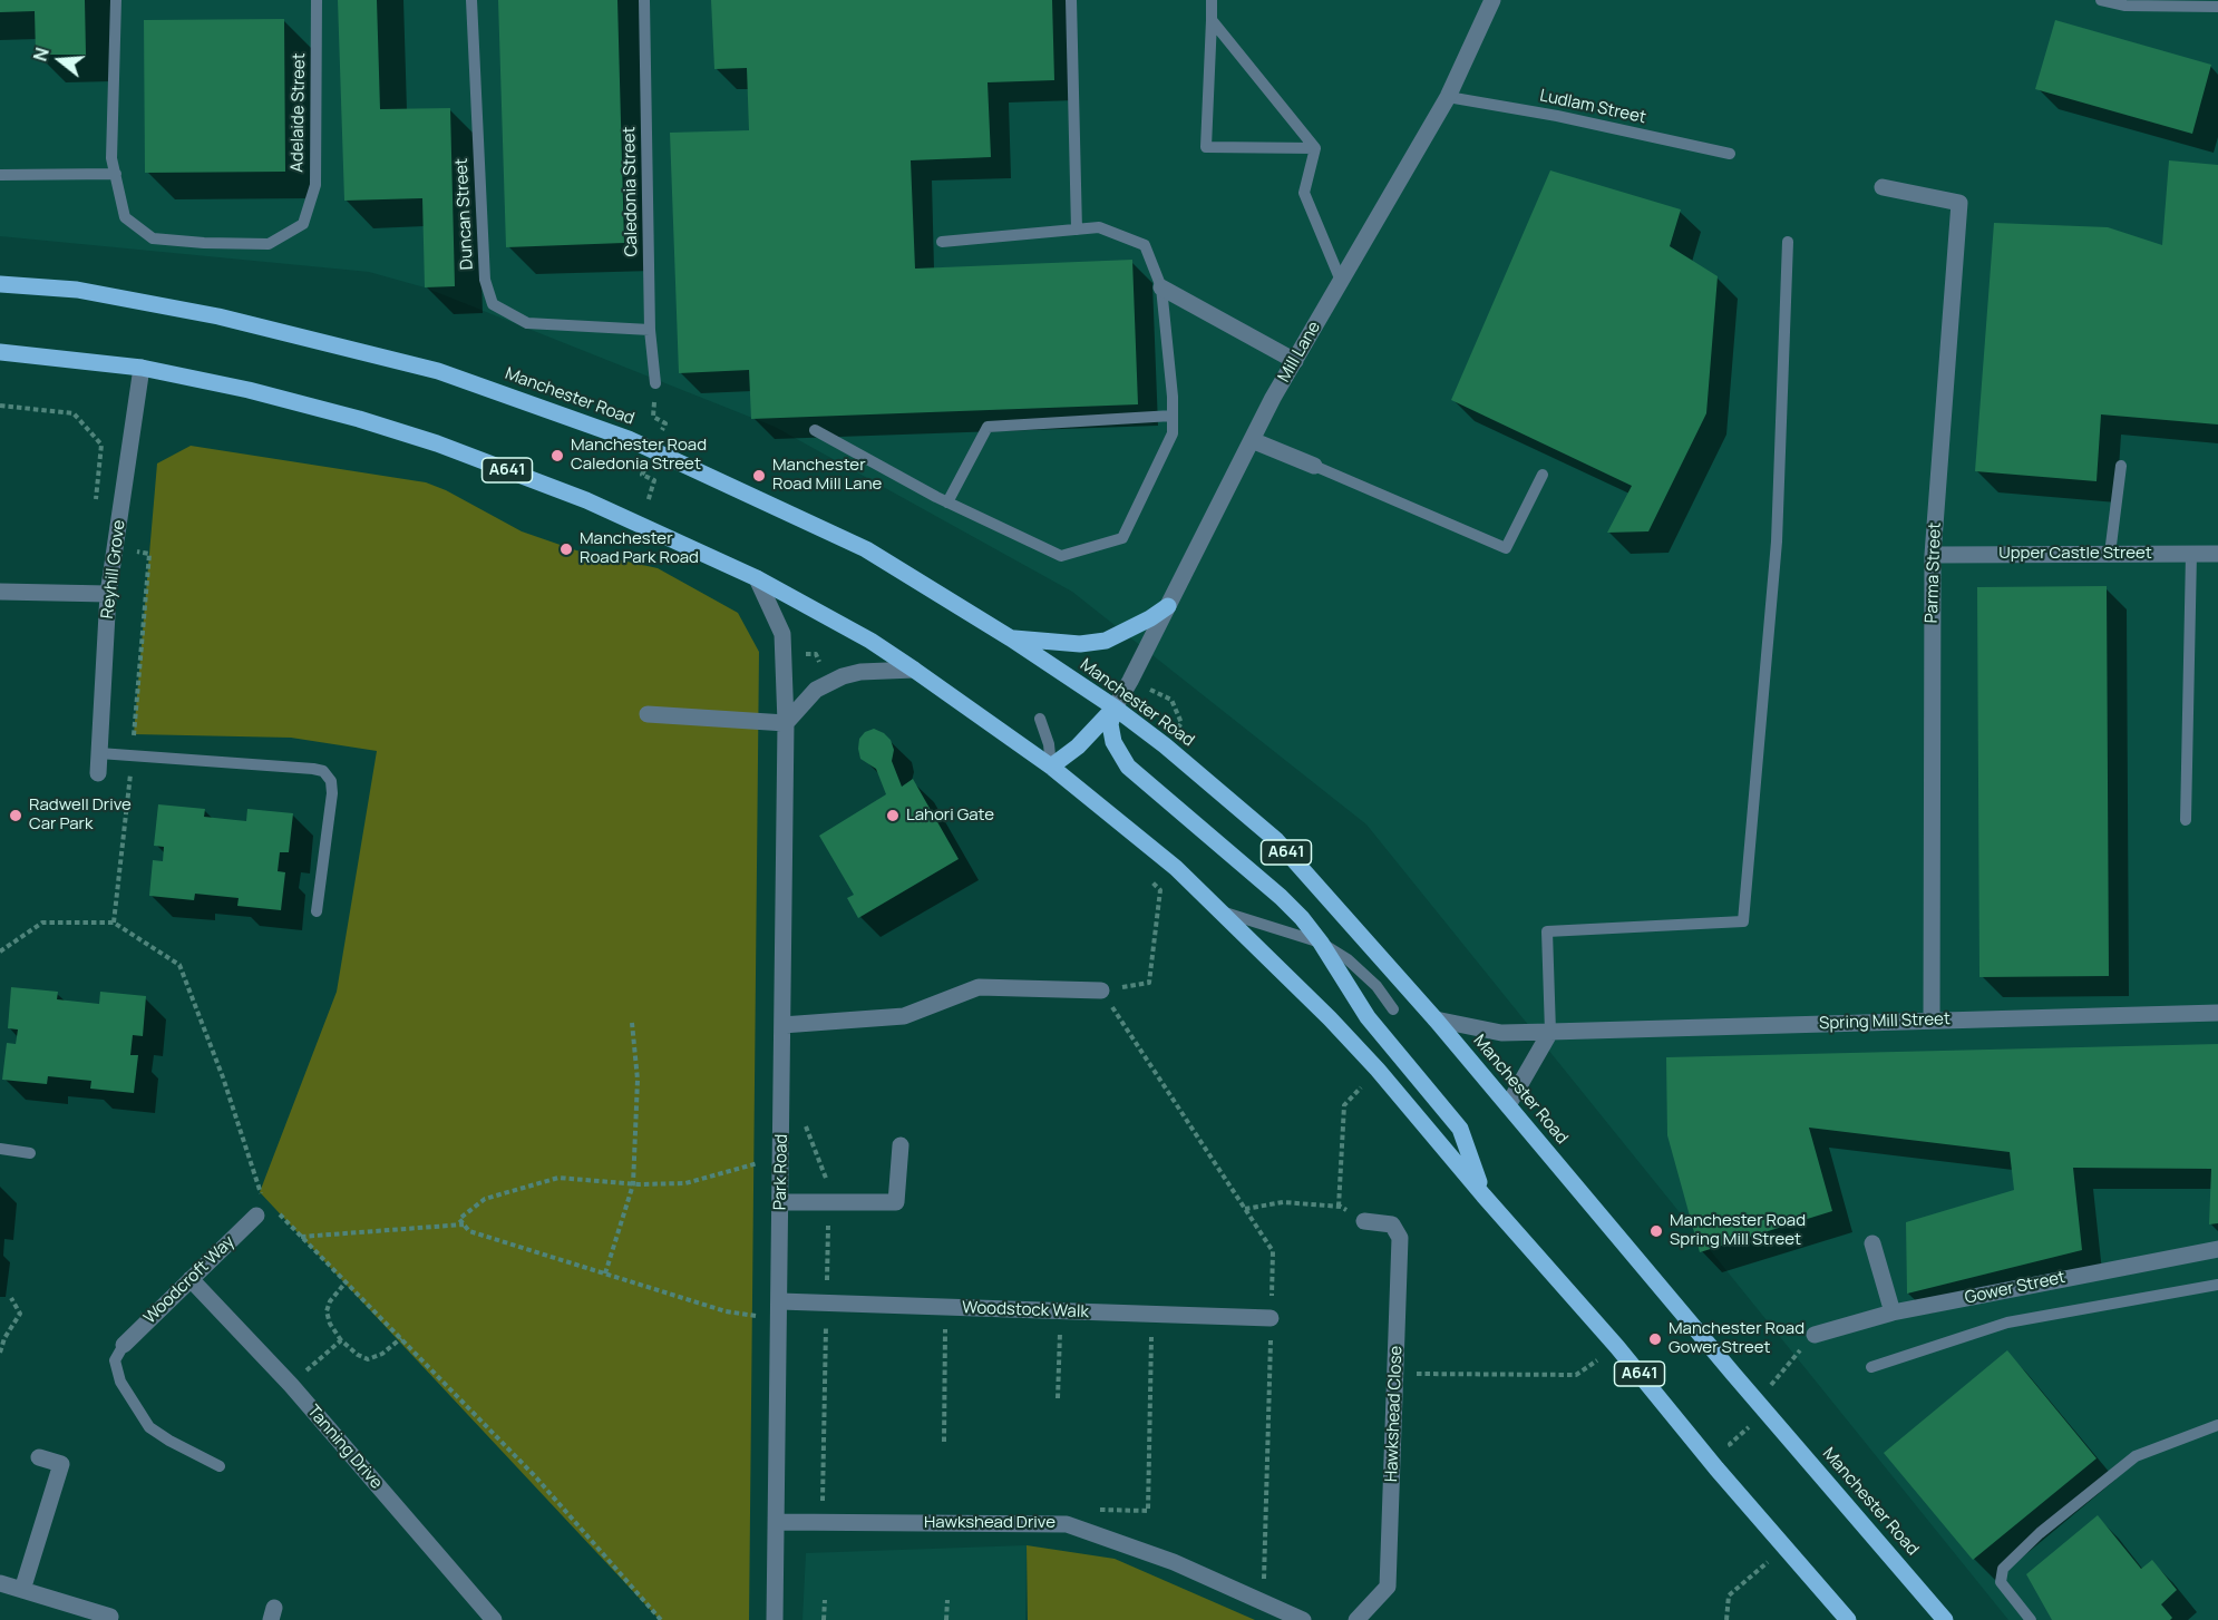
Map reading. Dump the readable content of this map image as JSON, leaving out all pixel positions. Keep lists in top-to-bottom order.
{
  "streets": {
    "main road": ["Manchester Road", "A641"],
    "street": [
      "Mill Lane",
      "Upper Castle Street",
      "Reyhill Grove",
      "Parma Street",
      "Spring Mill Street",
      "Park Road",
      "Woodcroft Way",
      "Gower Street",
      "Woodstock Walk",
      "Hawkshead Close",
      "Tanning Drive",
      "Hawkshead Drive"
    ],
    "lane": [
      "Ludlam Street",
      "Adelaide Street",
      "Caledonia Street",
      "Duncan Street"
    ]
  },
  "crossings": [
    ["Ludlam Street", "Mill Lane"],
    ["Caledonia Street", "Duncan Street"],
    ["Mill Lane", "Manchester Road"],
    ["Manchester Road", "Spring Mill Street"],
    ["A641", "Reyhill Grove"],
    ["A641", "Park Road"],
    ["Upper Castle Street", "Parma Street"],
    ["Parma Street", "Spring Mill Street"],
    ["Park Road", "Woodstock Walk"],
    ["Park Road", "Hawkshead Drive"],
    ["Woodcroft Way", "Tanning Drive"]
  ],
  "places": [
    "Manchester Road Caledonia Street",
    "Manchester Road Mill Lane",
    "Manchester Road Park Road",
    "Radwell Drive Car Park",
    "Lahori Gate",
    "Manchester Road Spring Mill Street",
    "Manchester Road Gower Street"
  ],
  "north": "left"
}
